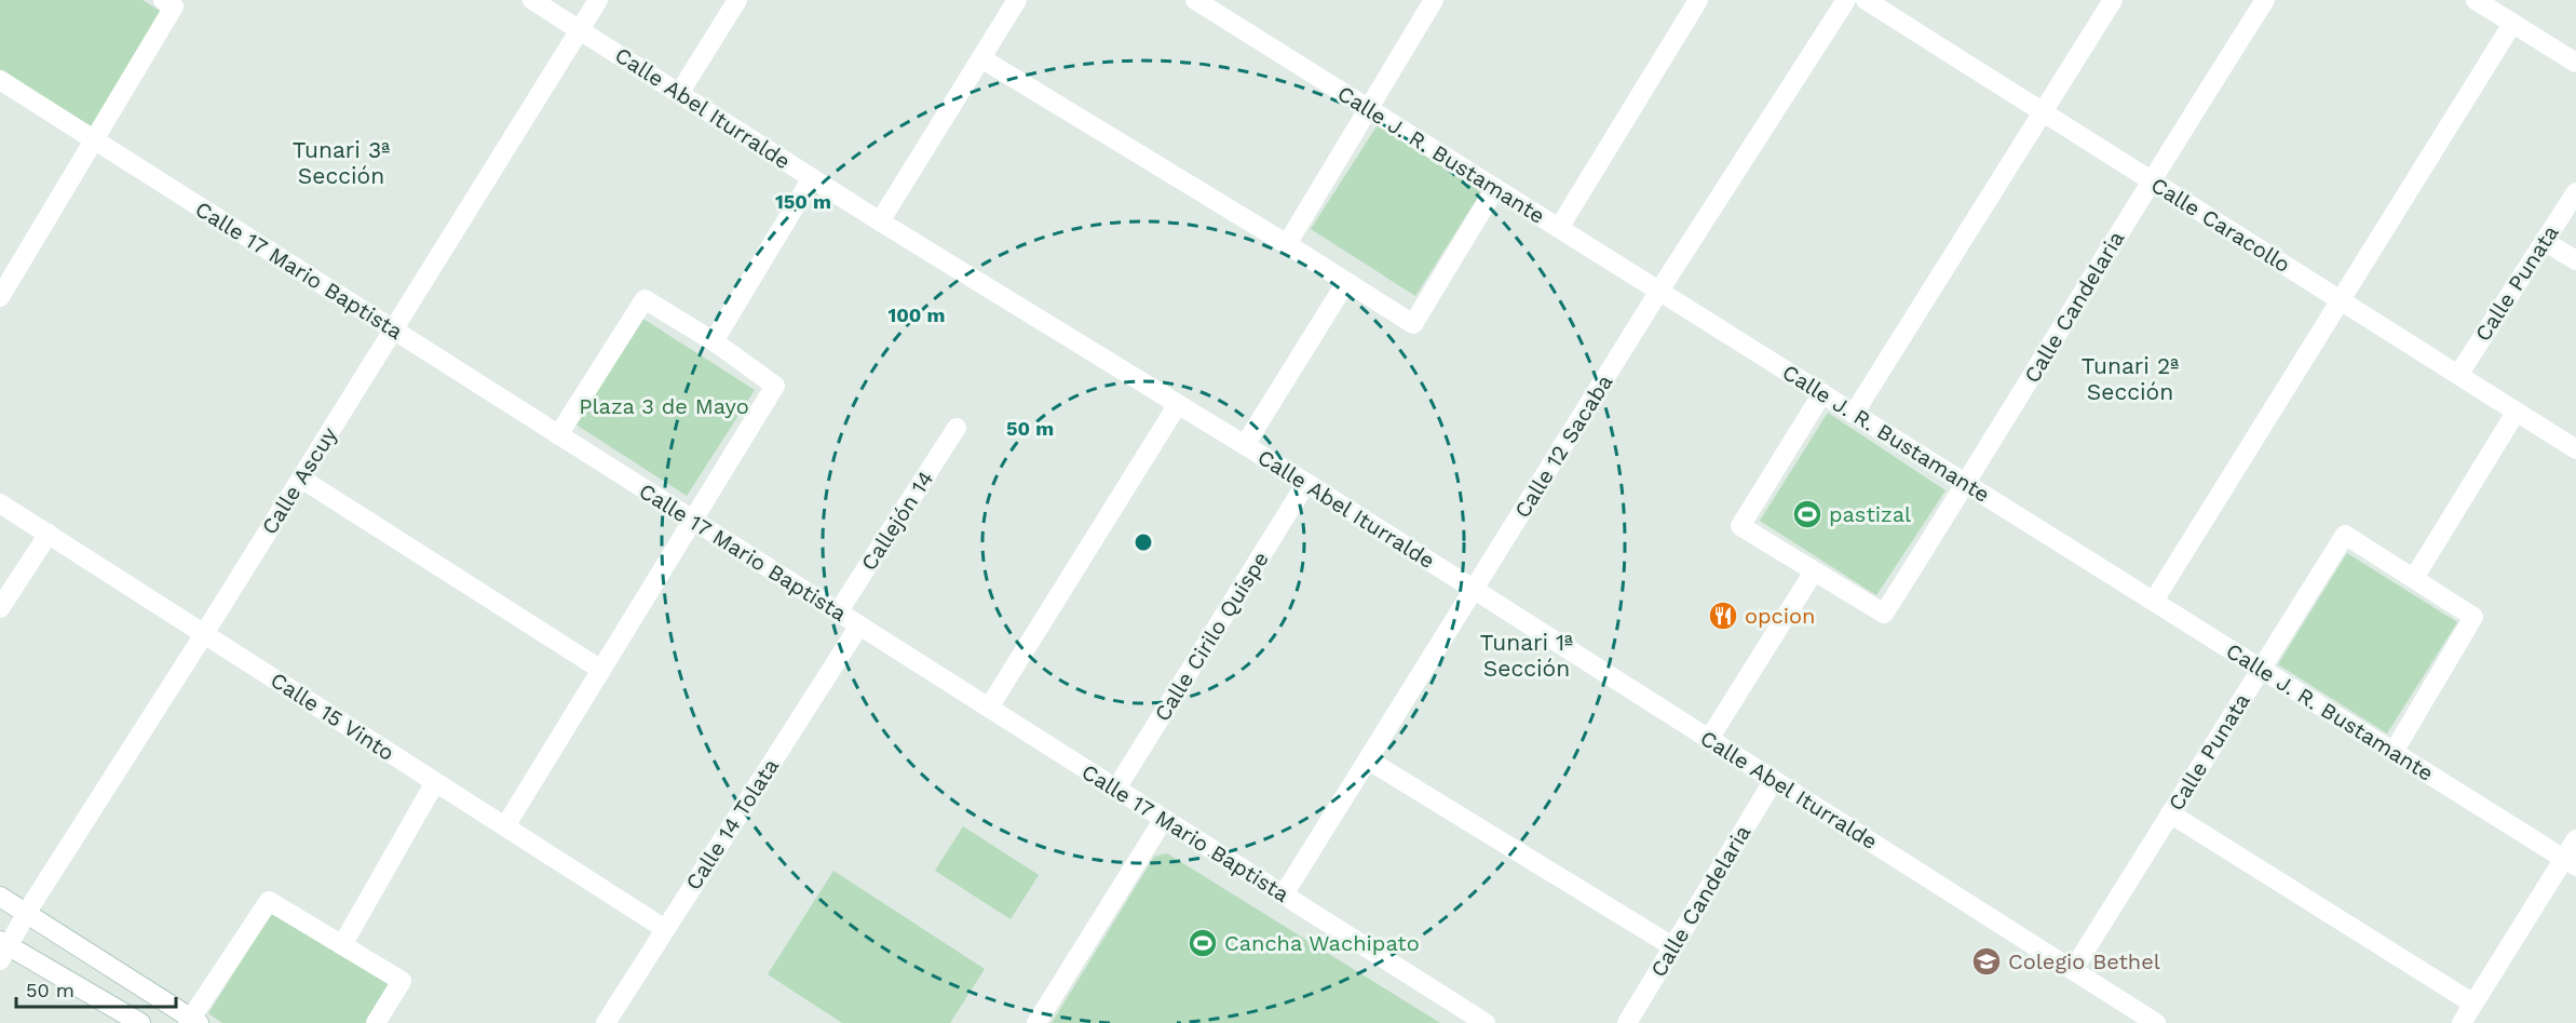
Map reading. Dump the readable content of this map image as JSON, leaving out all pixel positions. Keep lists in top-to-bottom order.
{
  "streets": {
    "street": [
      "Calle Abel Iturralde",
      "Calle J. R. Bustamante",
      "Calle Caracollo",
      "Calle 17 Mario Baptista",
      "Calle Punata",
      "Calle Candelaria",
      "Calle 12 Sacaba",
      "Calle Ascuy",
      "Callejón 14",
      "Calle Cirilo Quispe",
      "Calle 15 Vinto",
      "Calle 14 Tolata"
    ]
  },
  "crossings": [
    ["Calle Abel Iturralde", "Calle Punata"],
    ["Calle Abel Iturralde", "Calle Candelaria"],
    ["Calle Abel Iturralde", "Calle 12 Sacaba"],
    ["Calle Abel Iturralde", "Calle Ascuy"],
    ["Calle Abel Iturralde", "Calle Cirilo Quispe"],
    ["Calle J. R. Bustamante", "Calle Punata"],
    ["Calle J. R. Bustamante", "Calle Candelaria"],
    ["Calle J. R. Bustamante", "Calle 12 Sacaba"],
    ["Calle Caracollo", "Calle Punata"],
    ["Calle Caracollo", "Calle Candelaria"],
    ["Calle 17 Mario Baptista", "Calle 12 Sacaba"],
    ["Calle 17 Mario Baptista", "Calle Ascuy"],
    ["Calle 17 Mario Baptista", "Callejón 14"],
    ["Calle 17 Mario Baptista", "Calle Cirilo Quispe"],
    ["Calle 17 Mario Baptista", "Calle 14 Tolata"],
    ["Calle Ascuy", "Calle 15 Vinto"],
    ["Calle 15 Vinto", "Calle 14 Tolata"]
  ],
  "districts": ["Tunari 3ª Sección", "Tunari 2ª Sección", "Tunari 1ª Sección"],
  "parks": ["Plaza 3 de Mayo"],
  "places": {
    "sports": ["pastizal", "Cancha Wachipato"],
    "restaurant": ["opcion"],
    "school or university": ["Colegio Bethel"]
  },
  "scale_bar": "50 m",
  "rings": ["150 m", "100 m", "50 m"]
}
